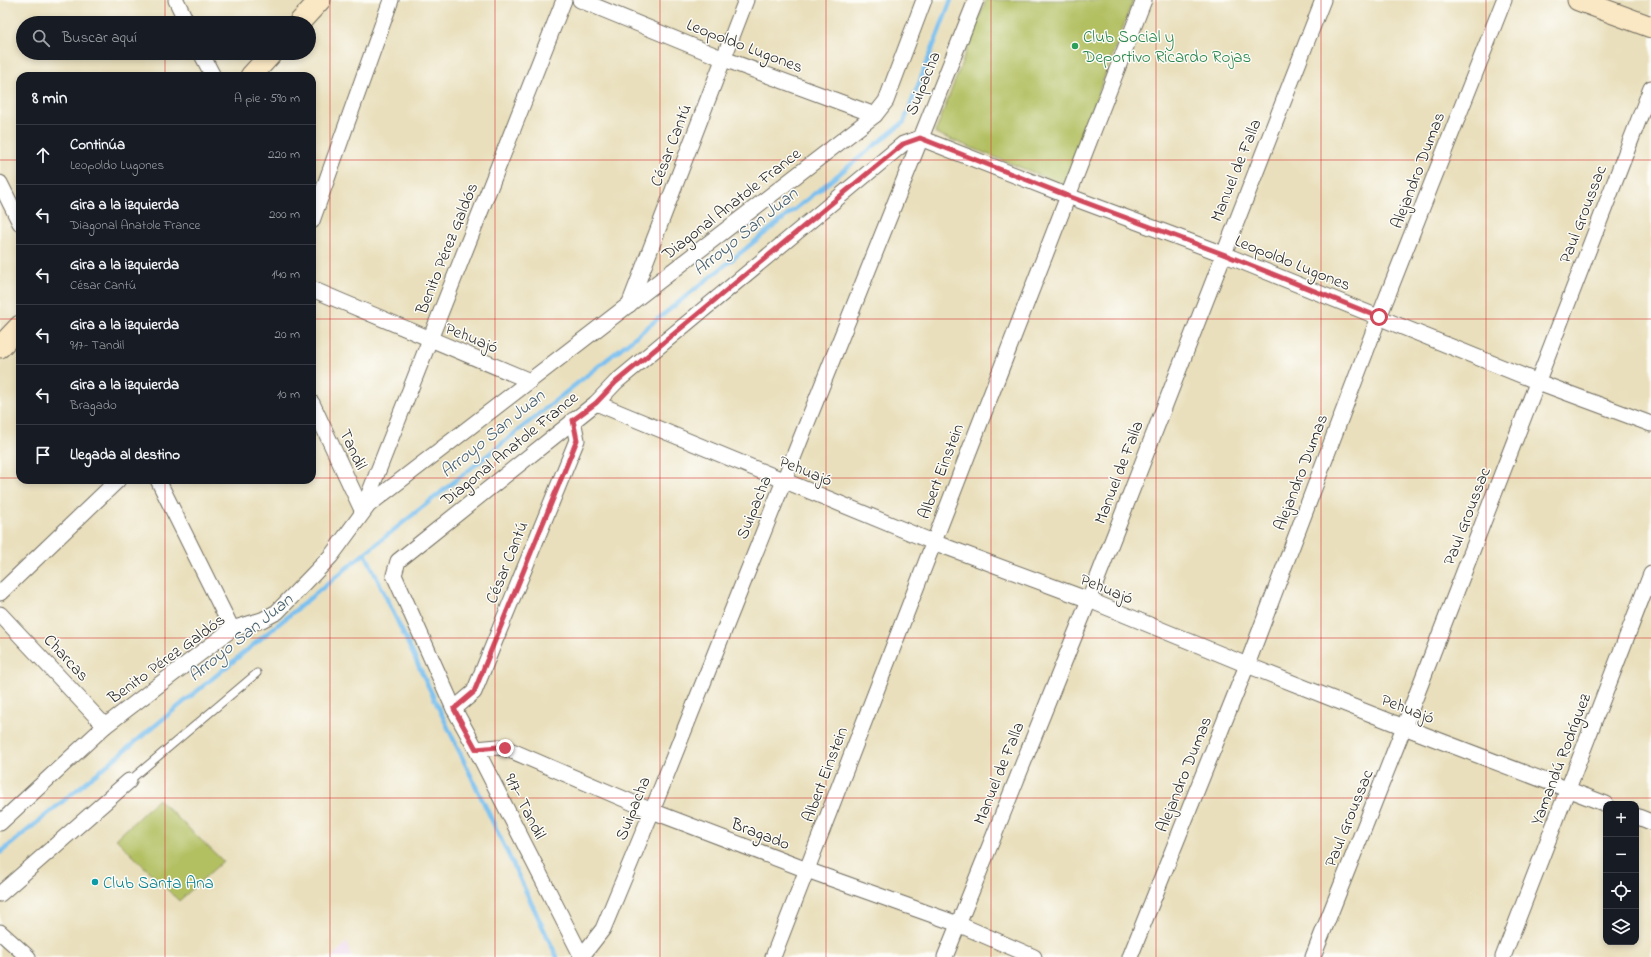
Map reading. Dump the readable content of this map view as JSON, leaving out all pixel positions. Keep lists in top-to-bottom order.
{
  "streets": {
    "street": [
      "Leopoldo Lugones",
      "Suipacha",
      "César Cantú",
      "Manuel de Falla",
      "Alejandro Dumas",
      "Diagonal Anatole France",
      "Paul Groussac",
      "Benito Pérez Galdós",
      "Pehuajó",
      "Tandil",
      "Albert Einstein",
      "Charcas",
      "Yamandú Rodríguez",
      "917- Tandil",
      "Bragado"
    ]
  },
  "crossings": [
    ["Leopoldo Lugones", "Suipacha"],
    ["Leopoldo Lugones", "César Cantú"],
    ["Leopoldo Lugones", "Manuel de Falla"],
    ["Leopoldo Lugones", "Alejandro Dumas"],
    ["Leopoldo Lugones", "Diagonal Anatole France"],
    ["Leopoldo Lugones", "Paul Groussac"],
    ["Leopoldo Lugones", "Albert Einstein"],
    ["Suipacha", "Diagonal Anatole France"],
    ["Suipacha", "Pehuajó"],
    ["Suipacha", "917- Tandil"],
    ["Suipacha", "Bragado"],
    ["César Cantú", "Diagonal Anatole France"],
    ["César Cantú", "917- Tandil"],
    ["Manuel de Falla", "Pehuajó"],
    ["Manuel de Falla", "Bragado"],
    ["Alejandro Dumas", "Pehuajó"],
    ["Diagonal Anatole France", "Benito Pérez Galdós"],
    ["Diagonal Anatole France", "Pehuajó"],
    ["Diagonal Anatole France", "Tandil"],
    ["Diagonal Anatole France", "917- Tandil"],
    ["Paul Groussac", "Pehuajó"],
    ["Benito Pérez Galdós", "Pehuajó"],
    ["Benito Pérez Galdós", "Tandil"],
    ["Benito Pérez Galdós", "Charcas"],
    ["Pehuajó", "Albert Einstein"],
    ["Pehuajó", "Yamandú Rodríguez"],
    ["Albert Einstein", "Bragado"],
    ["917- Tandil", "Bragado"]
  ],
  "water": ["Arroyo San Juan"],
  "places": ["Club Social y Deportivo Ricardo Rojas", "Club Santa Ana"],
  "page": {
    "search": "Buscar aquí",
    "heading": ["8 min", "A pie · 590 m"],
    "list": [
      ["Continúa", "Leopoldo Lugones", "220 m"],
      ["Gira a la izquierda", "Diagonal Anatole France", "200 m"],
      ["Gira a la izquierda", "César Cantú", "140 m"],
      ["Gira a la izquierda", "917- Tandil", "20 m"],
      ["Gira a la izquierda", "Bragado", "10 m"],
      "Llegada al destino"
    ],
    "map_buttons": ["+", "−"]
  }
}
